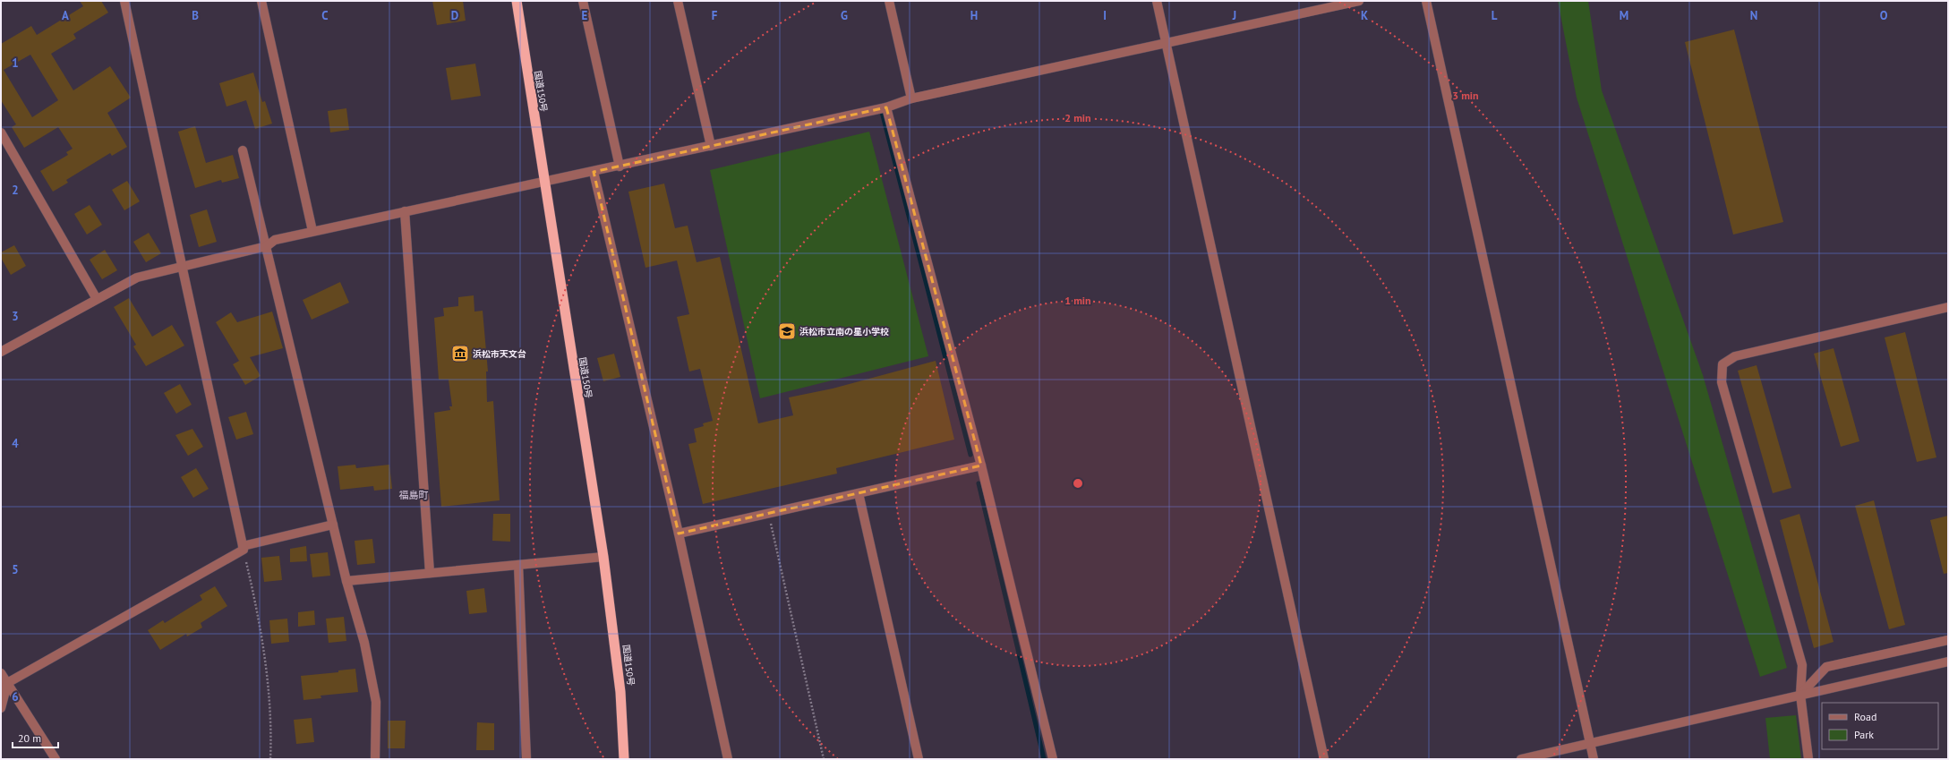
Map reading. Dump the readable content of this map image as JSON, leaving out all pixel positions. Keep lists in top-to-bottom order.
{
  "streets": {
    "highway": ["国道150号"]
  },
  "districts": ["福島町"],
  "places": {
    "school or university": ["浜松市立南の星小学校"],
    "museum": ["浜松市天文台"]
  },
  "legend": ["Road", "Park"],
  "scale_bar": "20 m",
  "grid": {
    "columns": [
      "A",
      "B",
      "C",
      "D",
      "E",
      "F",
      "G",
      "H",
      "I",
      "J",
      "K",
      "L",
      "M",
      "N",
      "O"
    ],
    "rows": [
      "1",
      "2",
      "3",
      "4",
      "5",
      "6"
    ]
  },
  "rings": ["3 min", "2 min", "1 min"]
}
